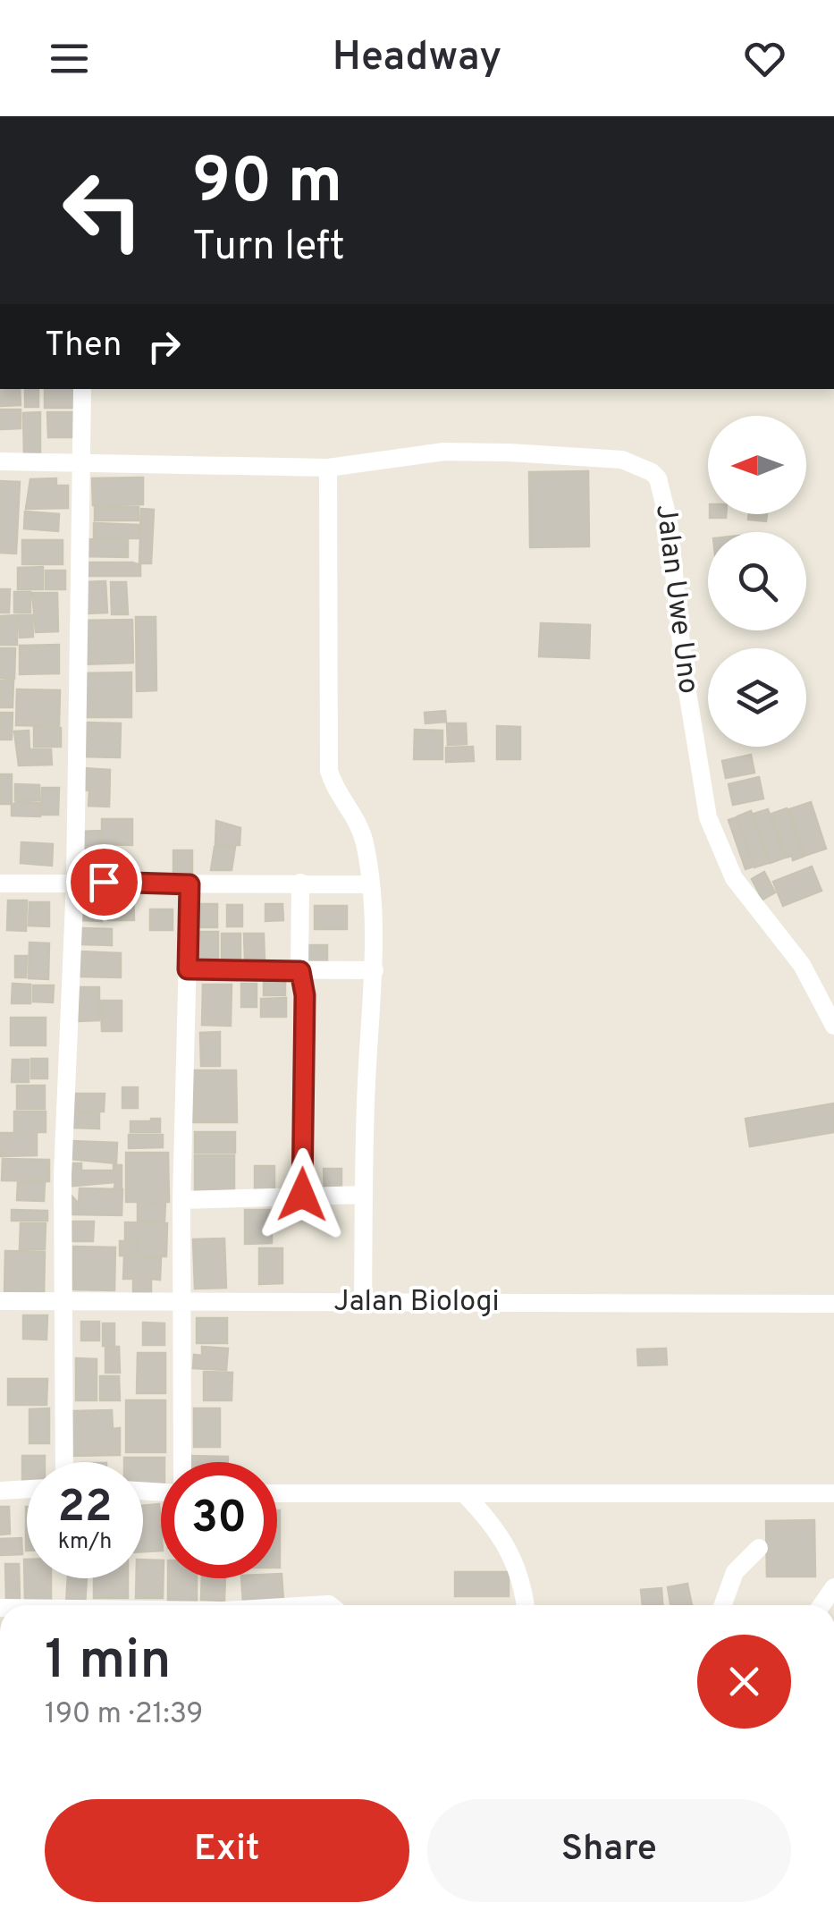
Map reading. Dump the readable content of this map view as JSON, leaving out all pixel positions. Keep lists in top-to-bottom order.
{
  "streets": {
    "street": ["Jalan Uwe Uno", "Jalan Biologi"]
  },
  "north": "left",
  "page": {
    "header": "Headway",
    "turn": ["90 m", "Turn left"],
    "then": "Then",
    "speed": "22 km/h",
    "limit": "30",
    "heading": ["1 min", "190 m · 21:39"],
    "buttons": ["Exit", "Share"]
  }
}
